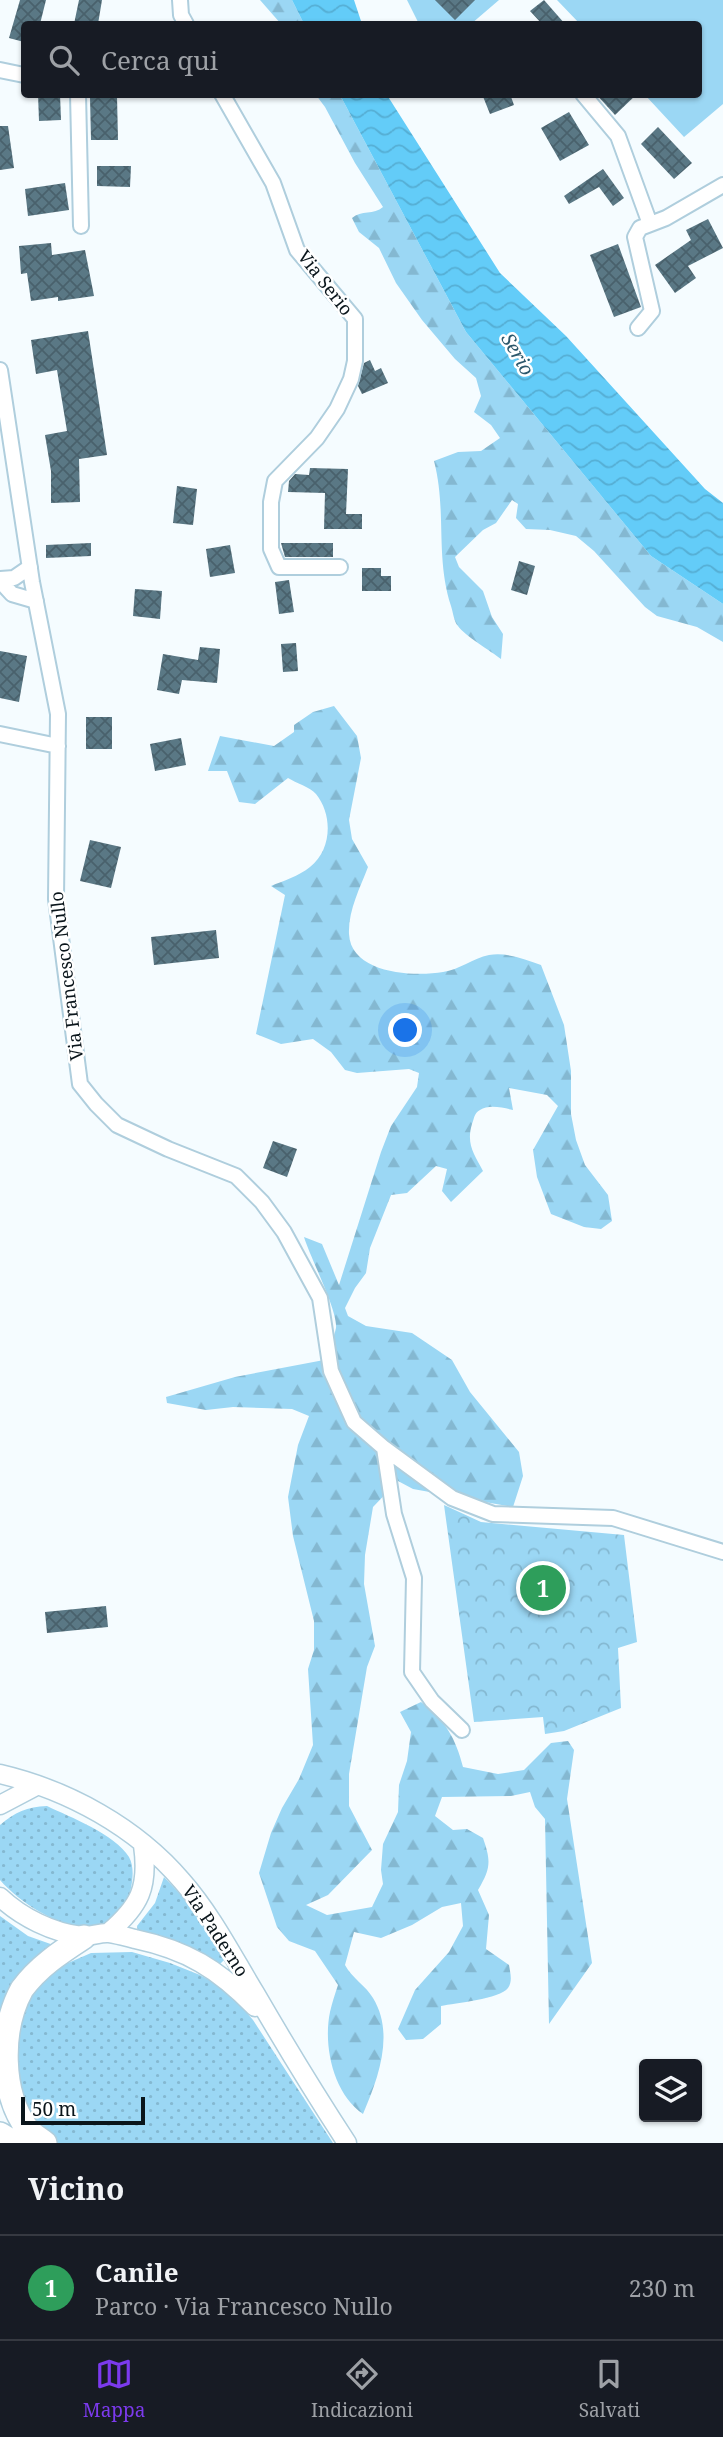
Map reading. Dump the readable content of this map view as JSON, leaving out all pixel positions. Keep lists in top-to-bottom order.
{
  "streets": {
    "street": ["Via Serio", "Via Francesco Nullo", "Via Paderno"]
  },
  "water": ["Serio"],
  "scale_bar": "50 m",
  "page": {
    "search": "Cerca qui",
    "pins": "1",
    "scale": "50 m",
    "heading": "Vicino",
    "list": [
      {
        "mark": "1",
        "name": "Canile",
        "note": "Parco · Via Francesco Nullo",
        "value": "230 m"
      }
    ],
    "nav": ["Mappa", "Indicazioni", "Salvati"]
  }
}
